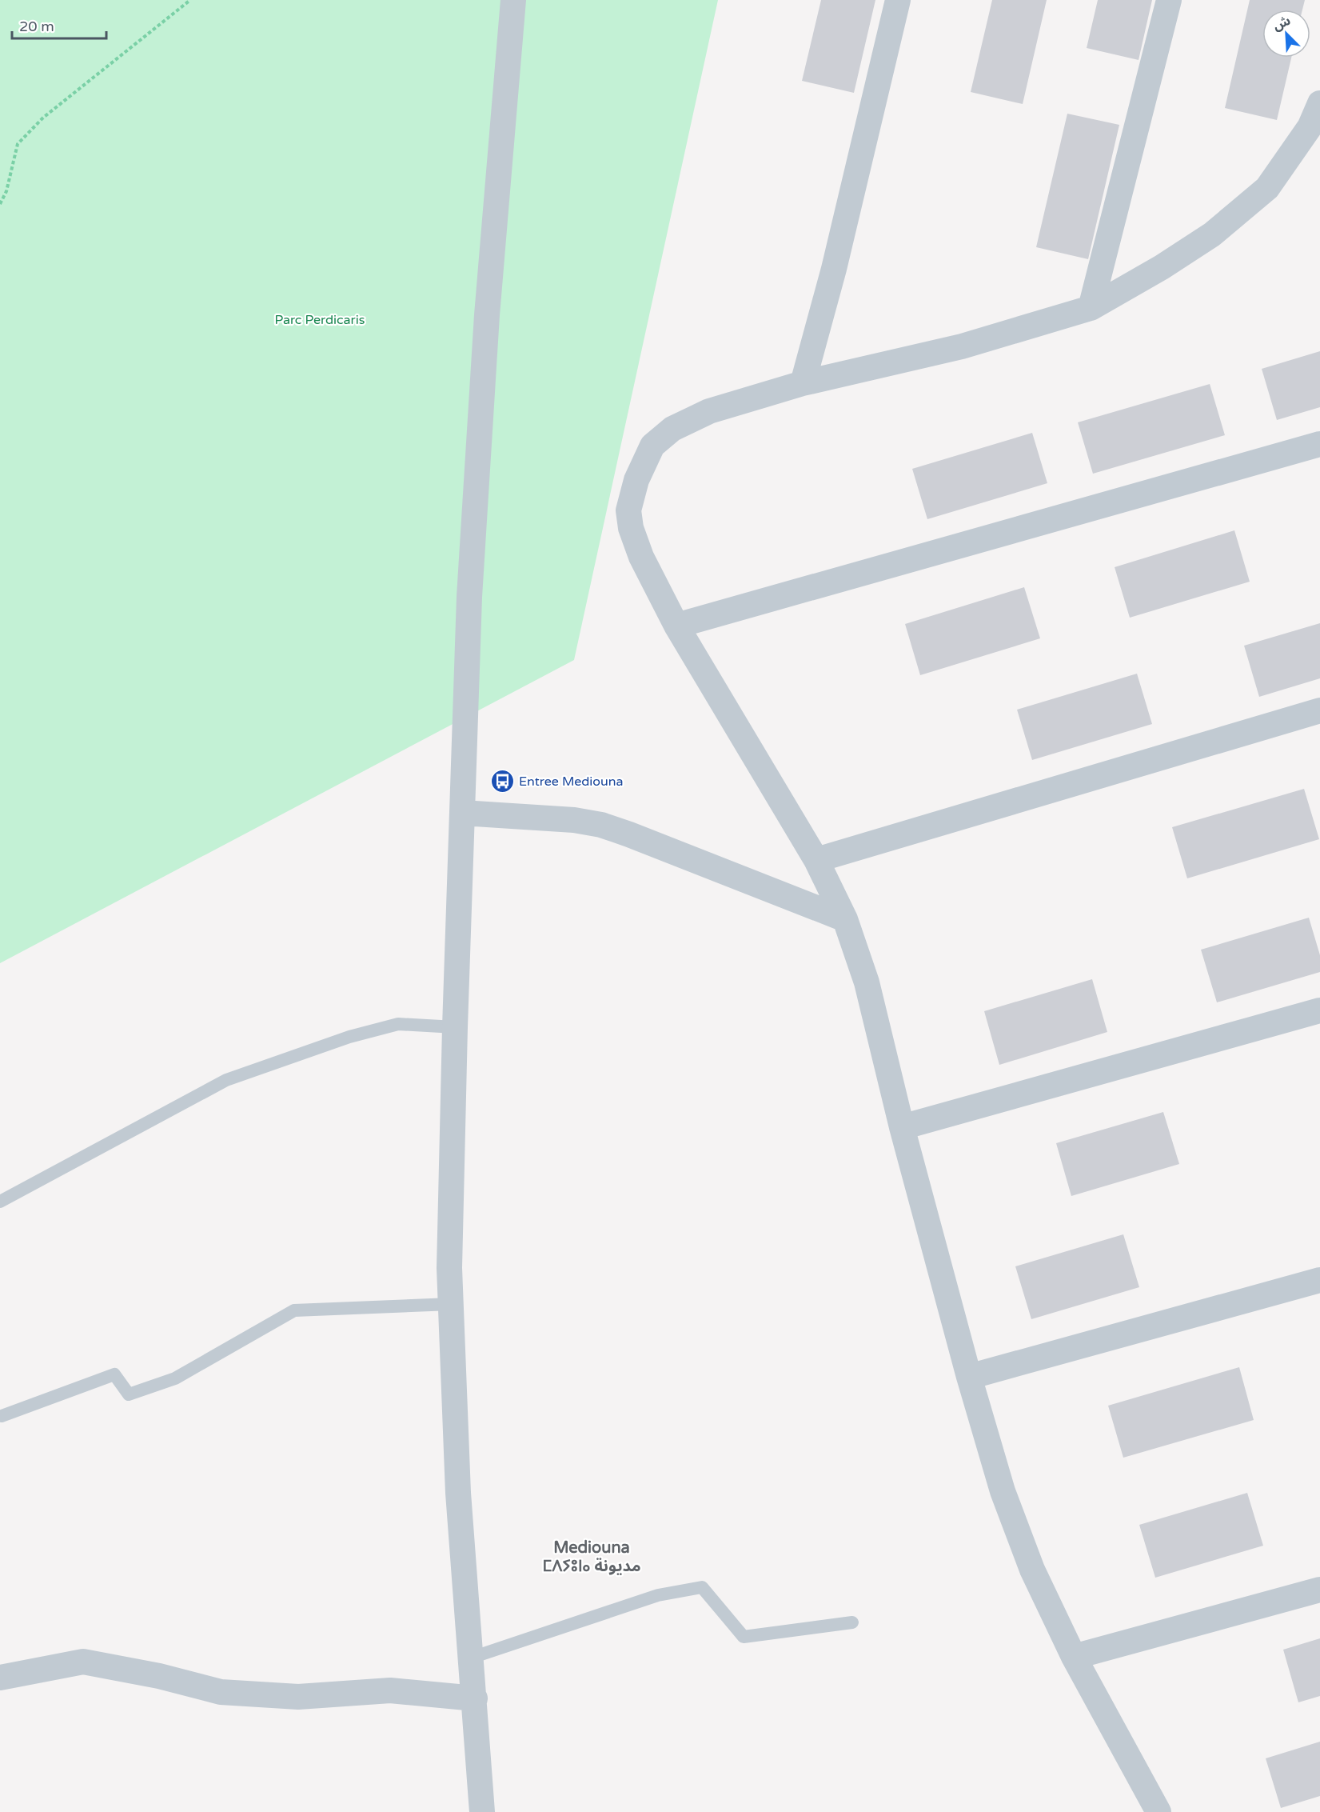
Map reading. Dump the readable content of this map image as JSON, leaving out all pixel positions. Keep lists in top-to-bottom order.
{
  "districts": ["Mediouna ⵎⴷⵢⵓⵏⴰ مديونة"],
  "parks": ["Parc Perdicaris"],
  "places": {
    "bus stop": ["Entree Mediouna"]
  },
  "scale_bar": "20 m",
  "north": "top left"
}
